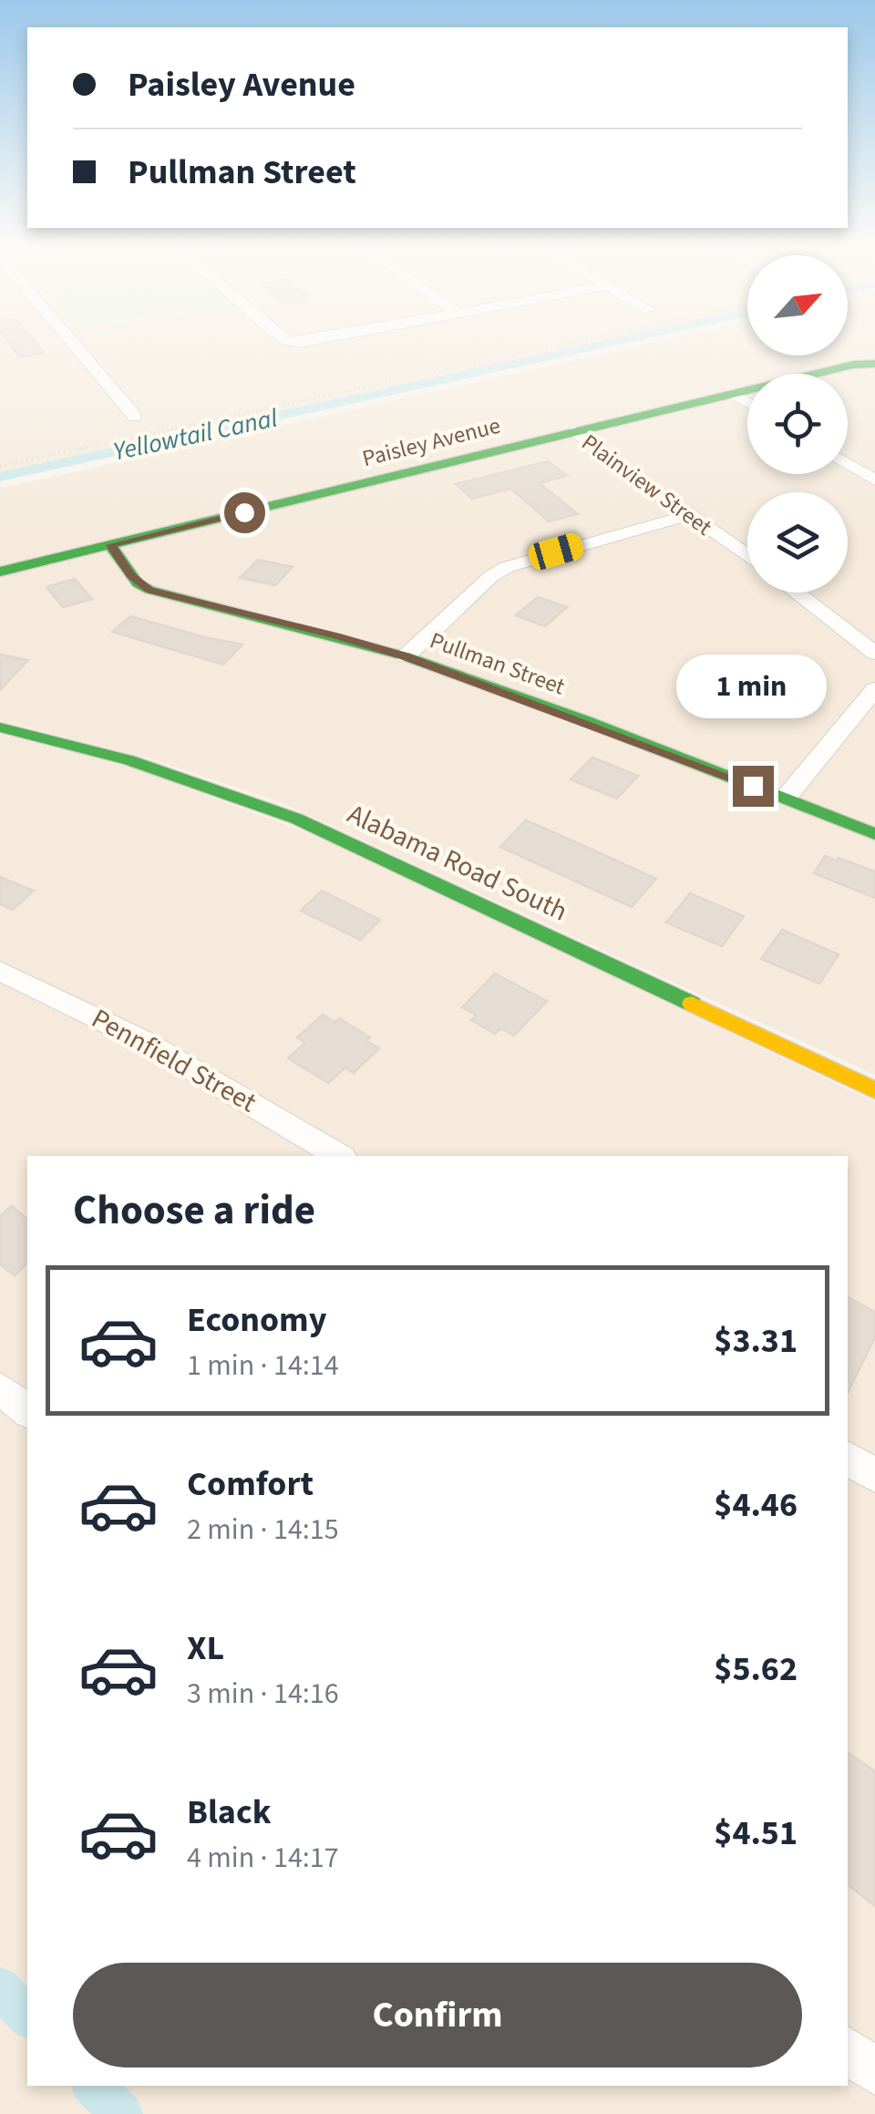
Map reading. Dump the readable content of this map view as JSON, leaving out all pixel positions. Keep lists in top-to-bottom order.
{
  "streets": {
    "street": [
      "Paisley Avenue",
      "Plainview Street",
      "Pullman Street",
      "Alabama Road South",
      "Pennfield Street"
    ]
  },
  "crossings": [
    ["Paisley Avenue", "Plainview Street"],
    ["Paisley Avenue", "Pullman Street"]
  ],
  "water": ["Yellowtail Canal"],
  "north": "top right",
  "page": {
    "banner": ["Paisley Avenue", "Pullman Street"],
    "bubble": "1 min",
    "heading": "Choose a ride",
    "list": [
      {
        "name": "Economy",
        "note": "1 min · 14:14",
        "value": "$3.31"
      },
      {
        "name": "Comfort",
        "note": "2 min · 14:15",
        "value": "$4.46"
      },
      {
        "name": "XL",
        "note": "3 min · 14:16",
        "value": "$5.62"
      },
      {
        "name": "Black",
        "note": "4 min · 14:17",
        "value": "$4.51"
      }
    ],
    "buttons": "Confirm"
  }
}
